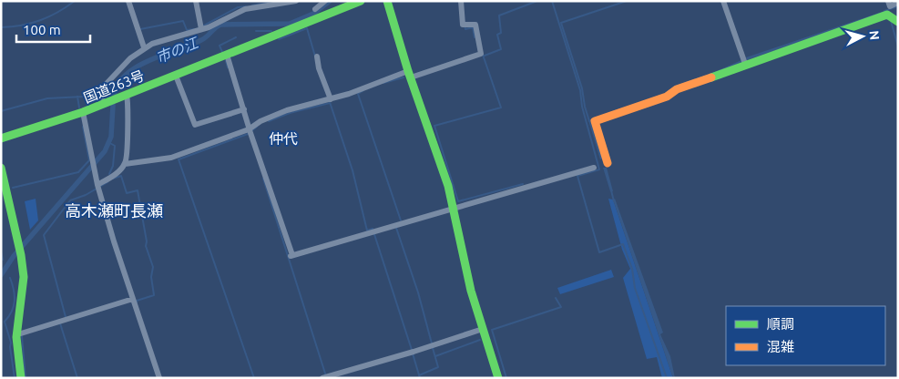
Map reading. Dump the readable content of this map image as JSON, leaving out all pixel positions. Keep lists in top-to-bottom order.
{
  "streets": {
    "main road": ["国道263号"]
  },
  "districts": ["仲代", "高木瀬町長瀬"],
  "water": ["市の江"],
  "legend": ["順調", "混雑"],
  "scale_bar": "100 m",
  "north": "right"
}
